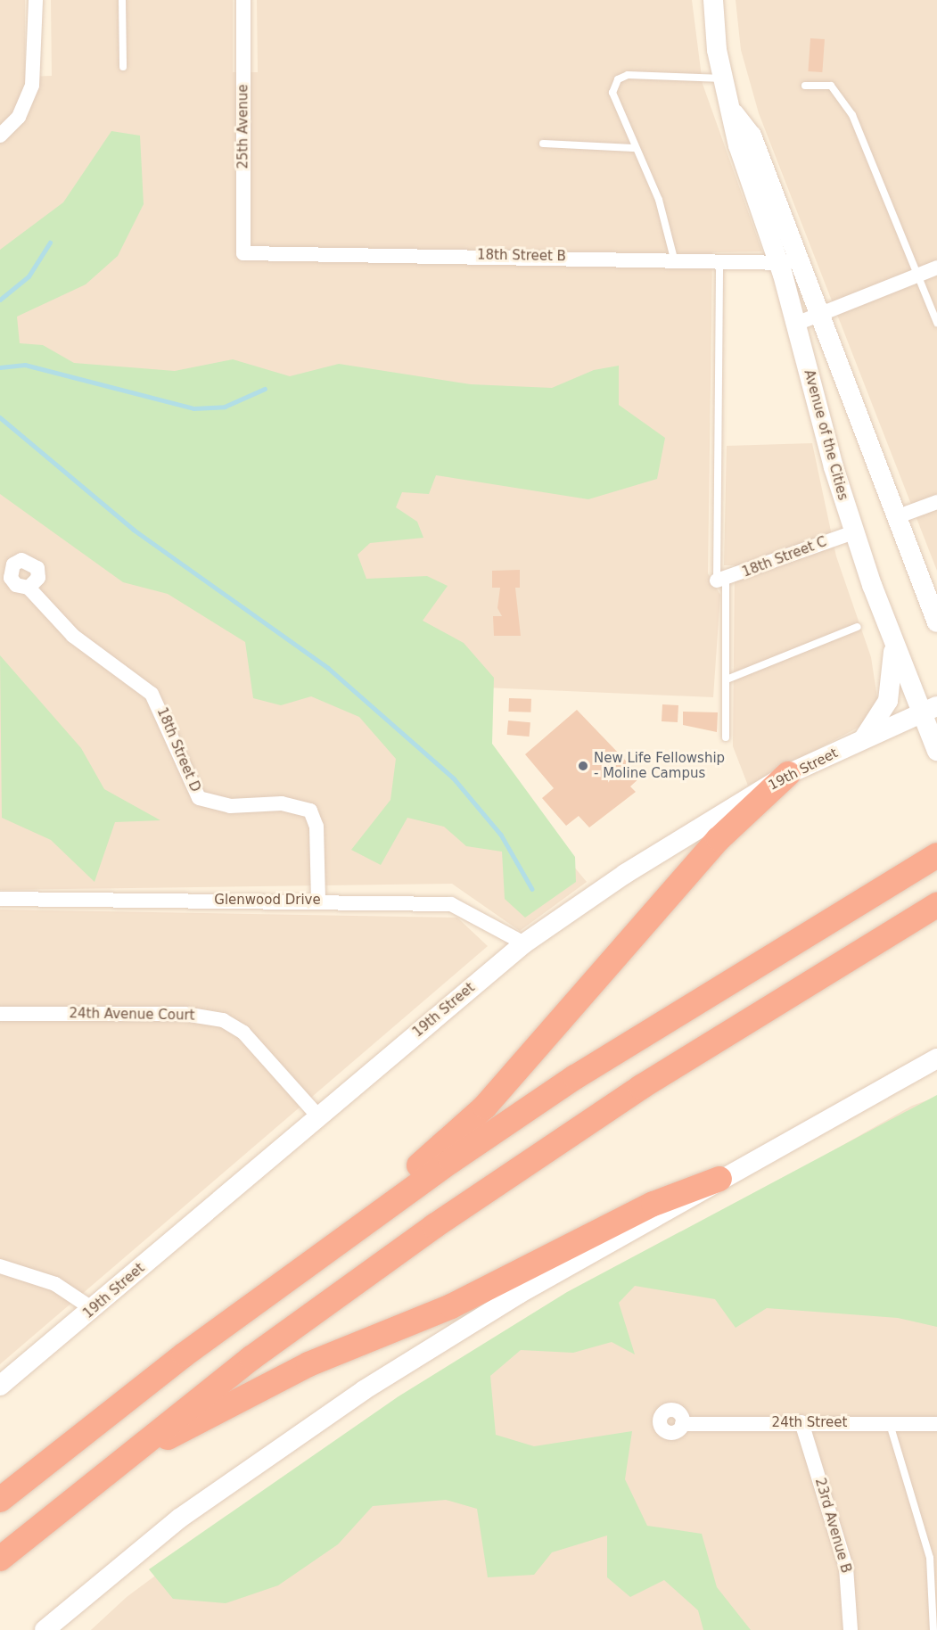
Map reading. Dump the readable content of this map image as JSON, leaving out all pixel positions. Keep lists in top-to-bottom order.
{
  "streets": {
    "main road": ["Avenue of the Cities", "19th Street"],
    "street": [
      "25th Avenue",
      "18th Street B",
      "18th Street C",
      "18th Street D",
      "Glenwood Drive",
      "24th Avenue Court",
      "24th Street",
      "23rd Avenue B"
    ]
  },
  "crossings": [
    ["25th Avenue", "18th Street B"],
    ["18th Street B", "Avenue of the Cities"],
    ["Avenue of the Cities", "18th Street C"],
    ["Avenue of the Cities", "19th Street"],
    ["18th Street D", "Glenwood Drive"],
    ["19th Street", "Glenwood Drive"],
    ["19th Street", "24th Avenue Court"],
    ["24th Street", "23rd Avenue B"]
  ],
  "places": ["New Life Fellowship - Moline Campus"]
}
